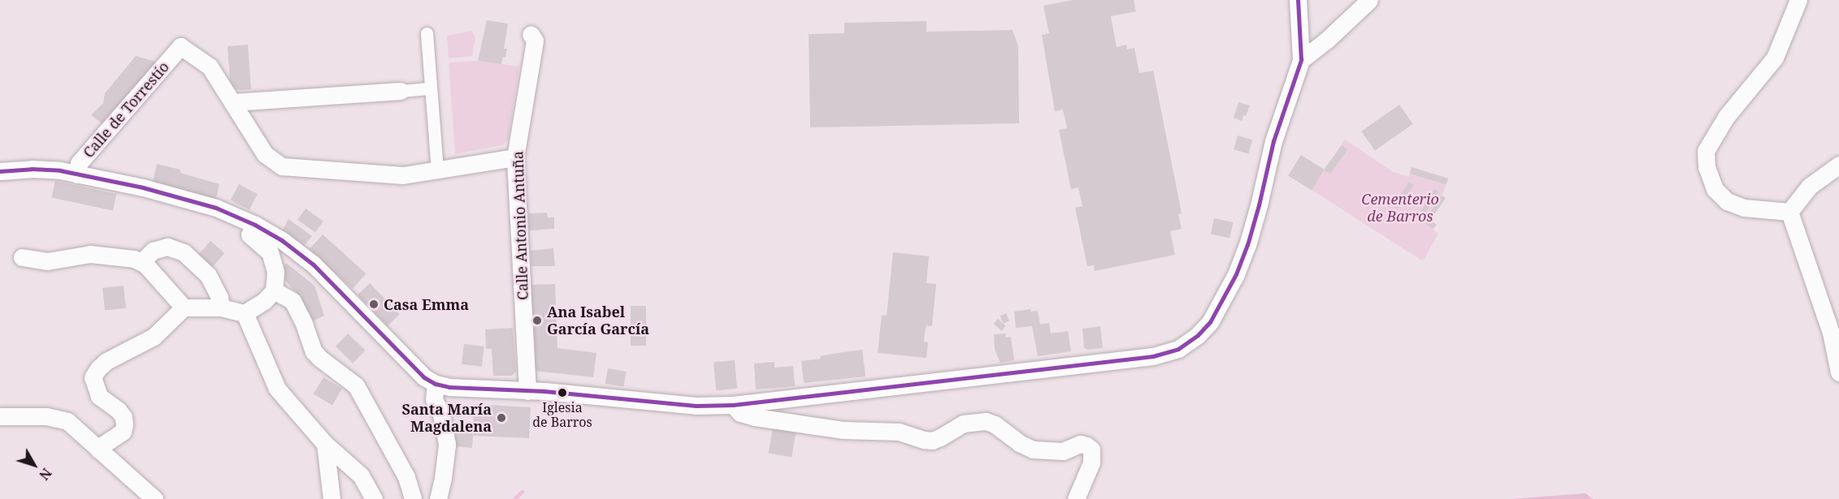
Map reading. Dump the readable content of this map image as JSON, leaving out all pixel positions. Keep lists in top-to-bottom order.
{
  "streets": {
    "street": ["Calle de Torrestío", "Calle Antonio Antuña"]
  },
  "parks": ["Cementerio de Barros"],
  "places": [
    "Casa Emma",
    "Ana Isabel García García",
    "Iglesia de Barros",
    "Santa María Magdalena"
  ],
  "north": "bottom right"
}
